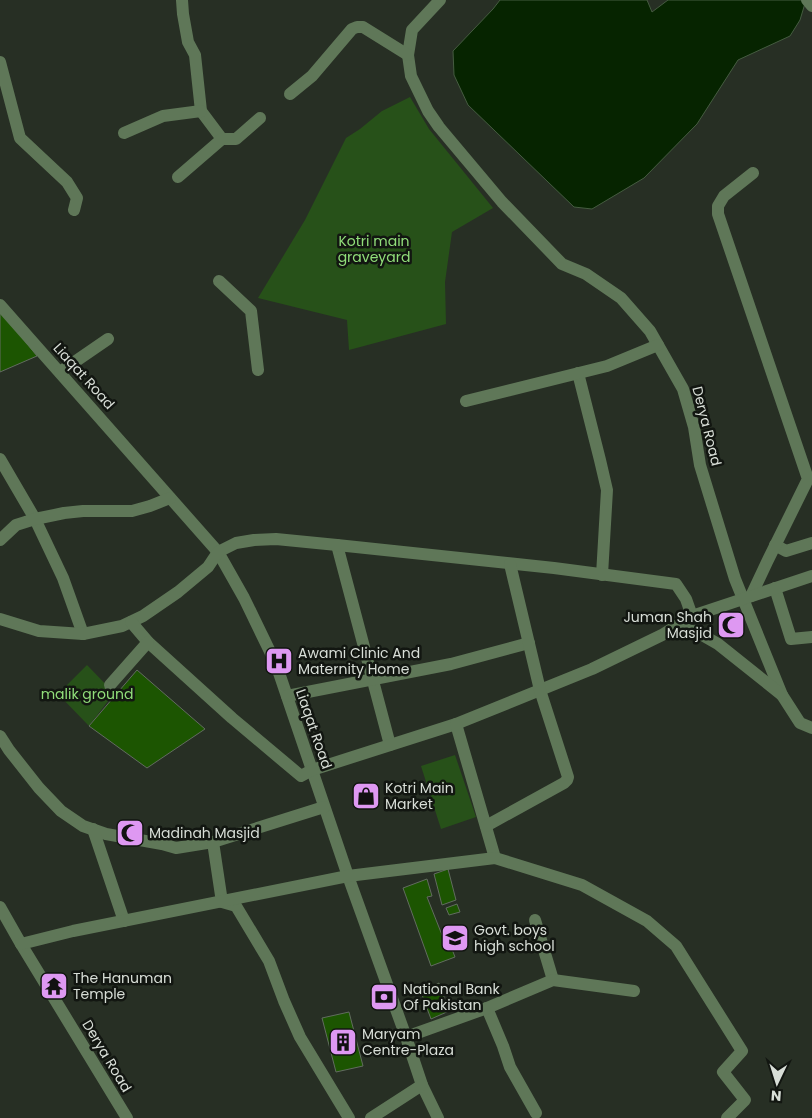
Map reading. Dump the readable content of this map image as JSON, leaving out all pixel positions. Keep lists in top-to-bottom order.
{
  "streets": {
    "street": ["Liaqat Road", "Derya Road"]
  },
  "parks": ["Kotri main graveyard", "malik ground"],
  "places": {
    "mosque": ["Juman Shah Masjid", "Madinah Masjid"],
    "hospital": ["Awami Clinic And Maternity Home"],
    "shop": ["Kotri Main Market"],
    "school or university": ["Govt. boys high school"],
    "temple": ["The Hanuman Temple"],
    "bank": ["National Bank Of Pakistan"],
    "building": ["Maryam Centre-Plaza"]
  },
  "north": "bottom"
}
